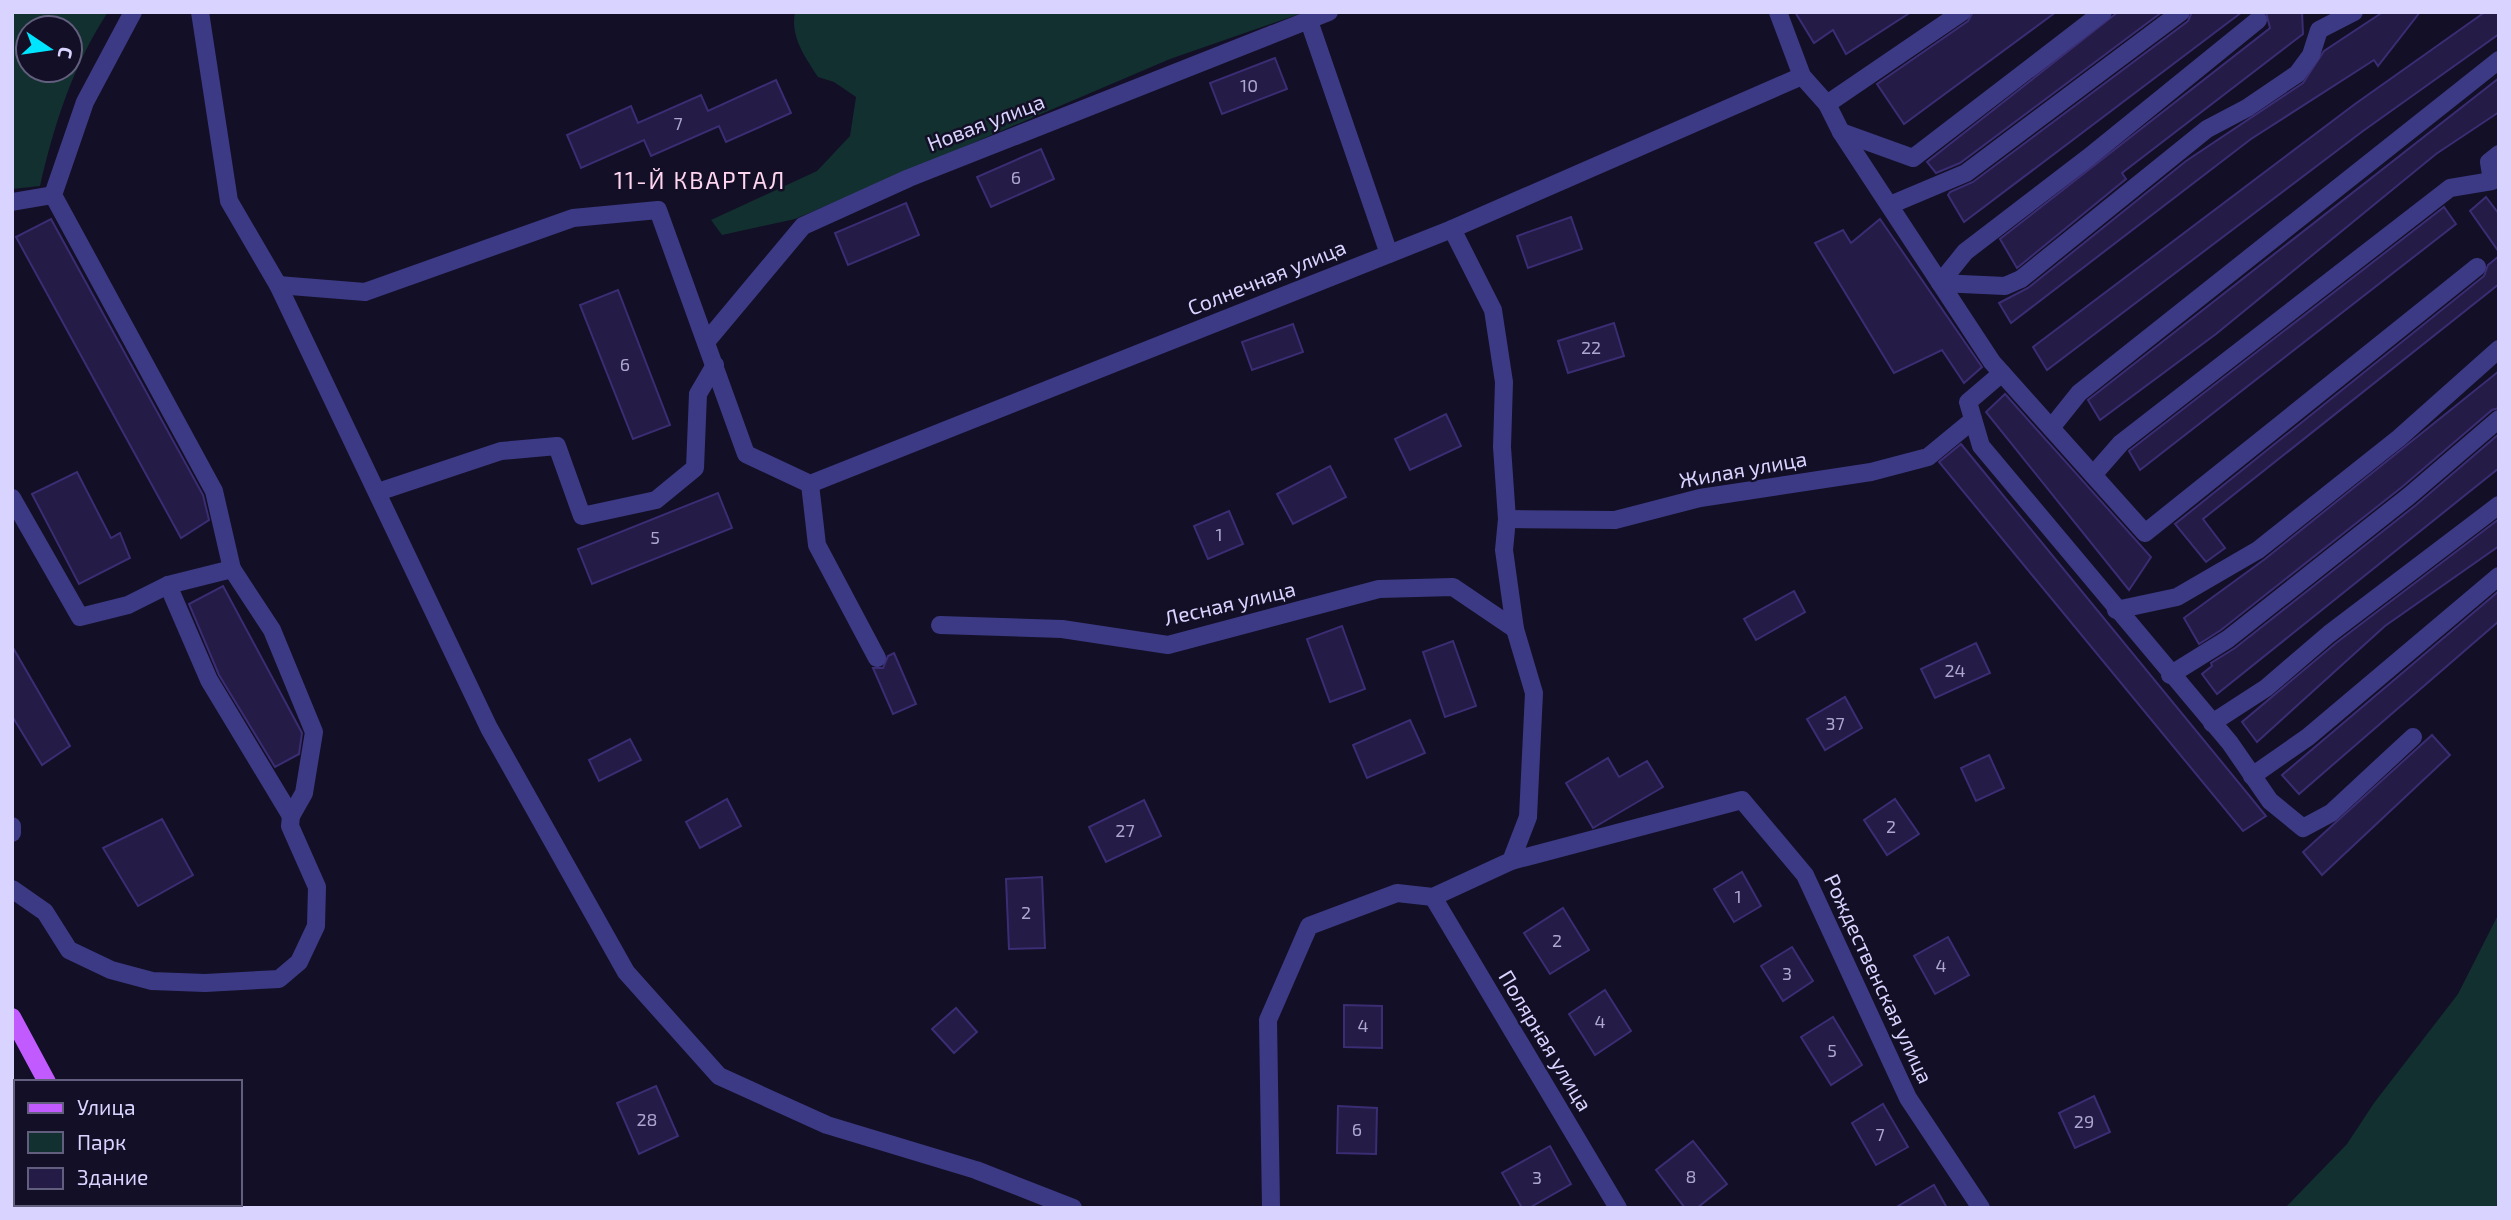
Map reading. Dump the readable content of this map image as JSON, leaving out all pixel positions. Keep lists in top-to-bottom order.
{
  "streets": {
    "street": [
      "Новая улица",
      "Солнечная улица",
      "Жилая улица",
      "Лесная улица",
      "Рождественская улица",
      "Полярная улица"
    ]
  },
  "districts": ["11-Й КВАРТАЛ"],
  "house_numbers": [
    "10",
    "7",
    "6",
    "22",
    "6",
    "1",
    "5",
    "24",
    "37",
    "2",
    "27",
    "1",
    "2",
    "2",
    "4",
    "3",
    "4",
    "4",
    "5",
    "28",
    "29",
    "6",
    "7",
    "8",
    "3"
  ],
  "legend": ["Улица", "Парк", "Здание"],
  "north": "right"
}
